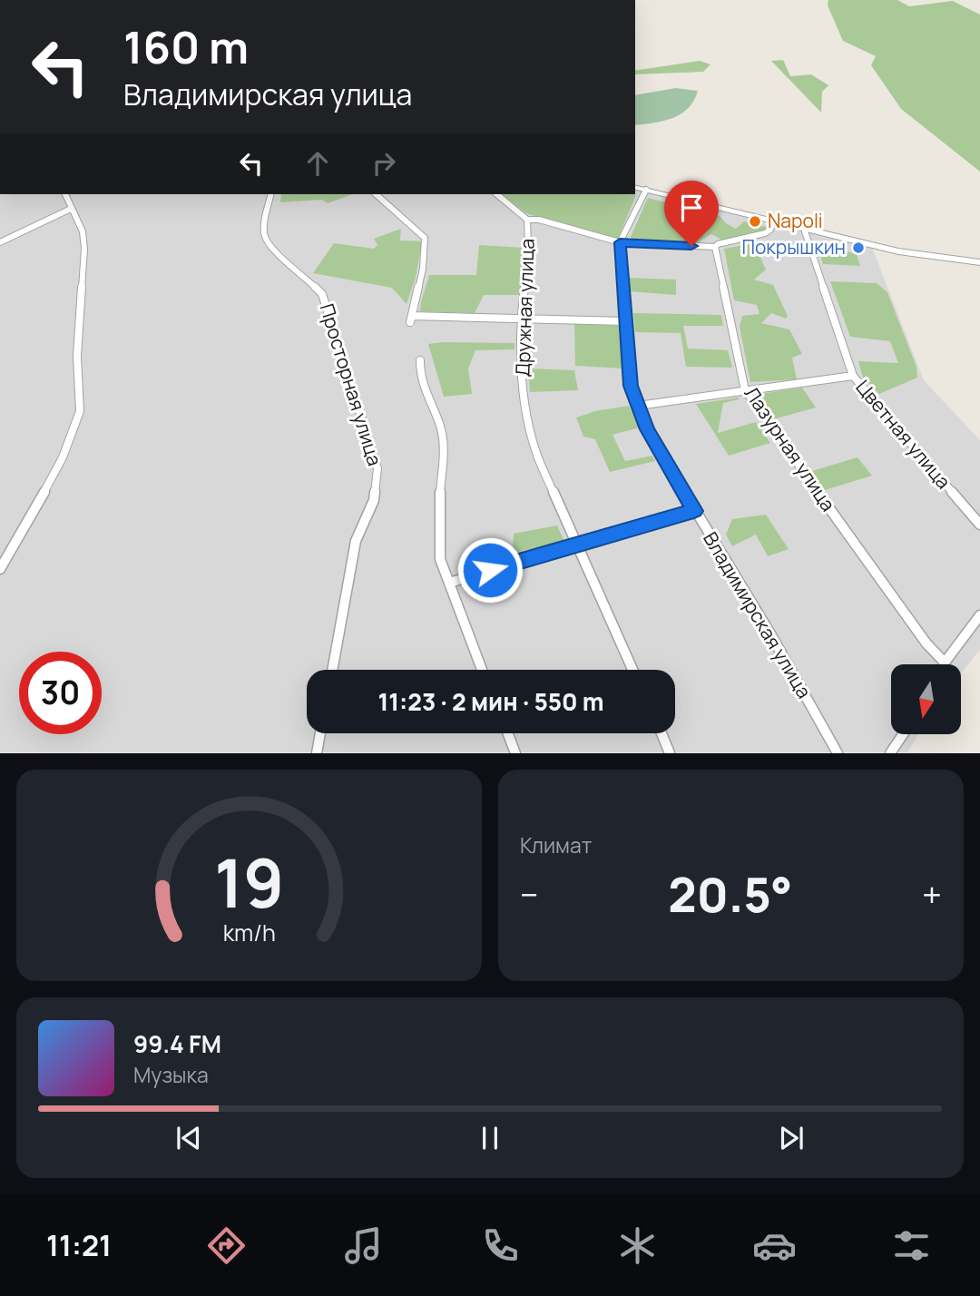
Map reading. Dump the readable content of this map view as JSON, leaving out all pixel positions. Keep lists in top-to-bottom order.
{
  "streets": {
    "street": [
      "Дружная улица",
      "Просторная улица",
      "Цветная улица",
      "Лазурная улица",
      "Владимирская улица"
    ]
  },
  "places": ["Napoli", "Покрышкин"],
  "north": "bottom",
  "page": {
    "turn": ["160 m", "Владимирская улица"],
    "limit": "30",
    "trip": "11:23 · 2 мин · 550 m",
    "tile": "Климат",
    "heat": ["−", "20.5°", "+"],
    "song": ["99.4 FM", "Музыка"],
    "tabs": "11:21",
    "gauge": ["19", "km/h"]
  }
}
